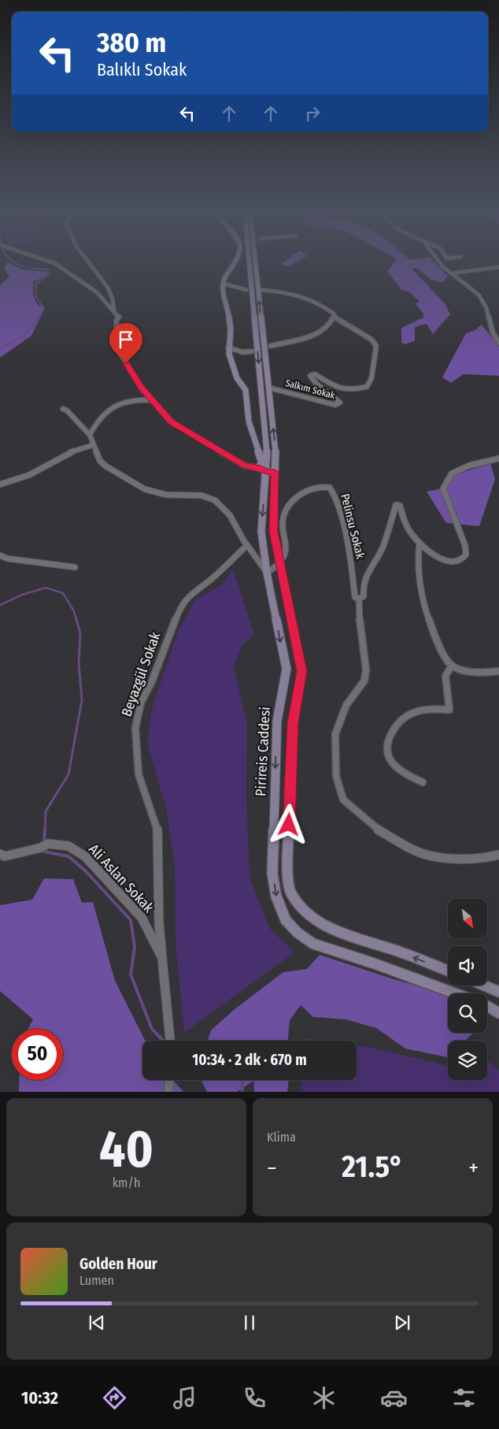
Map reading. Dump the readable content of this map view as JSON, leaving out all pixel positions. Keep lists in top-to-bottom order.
{
  "streets": {
    "main road": ["Pirireis Caddesi"],
    "street": [
      "Salkım Sokak",
      "Pelinsu Sokak",
      "Beyazgül Sokak",
      "Ali Aslan Sokak"
    ]
  },
  "crossings": [
    ["Beyazgül Sokak", "Ali Aslan Sokak"]
  ],
  "one_way": ["Pirireis Caddesi"],
  "north": "bottom right",
  "page": {
    "turn": ["380 m", "Balıklı Sokak"],
    "limit": "50",
    "trip": "10:34 · 2 dk · 670 m",
    "tile": [
      ["40", "km/h"],
      "Klima"
    ],
    "heat": ["−", "21.5°", "+"],
    "song": ["Golden Hour", "Lumen"],
    "tabs": "10:32"
  }
}
